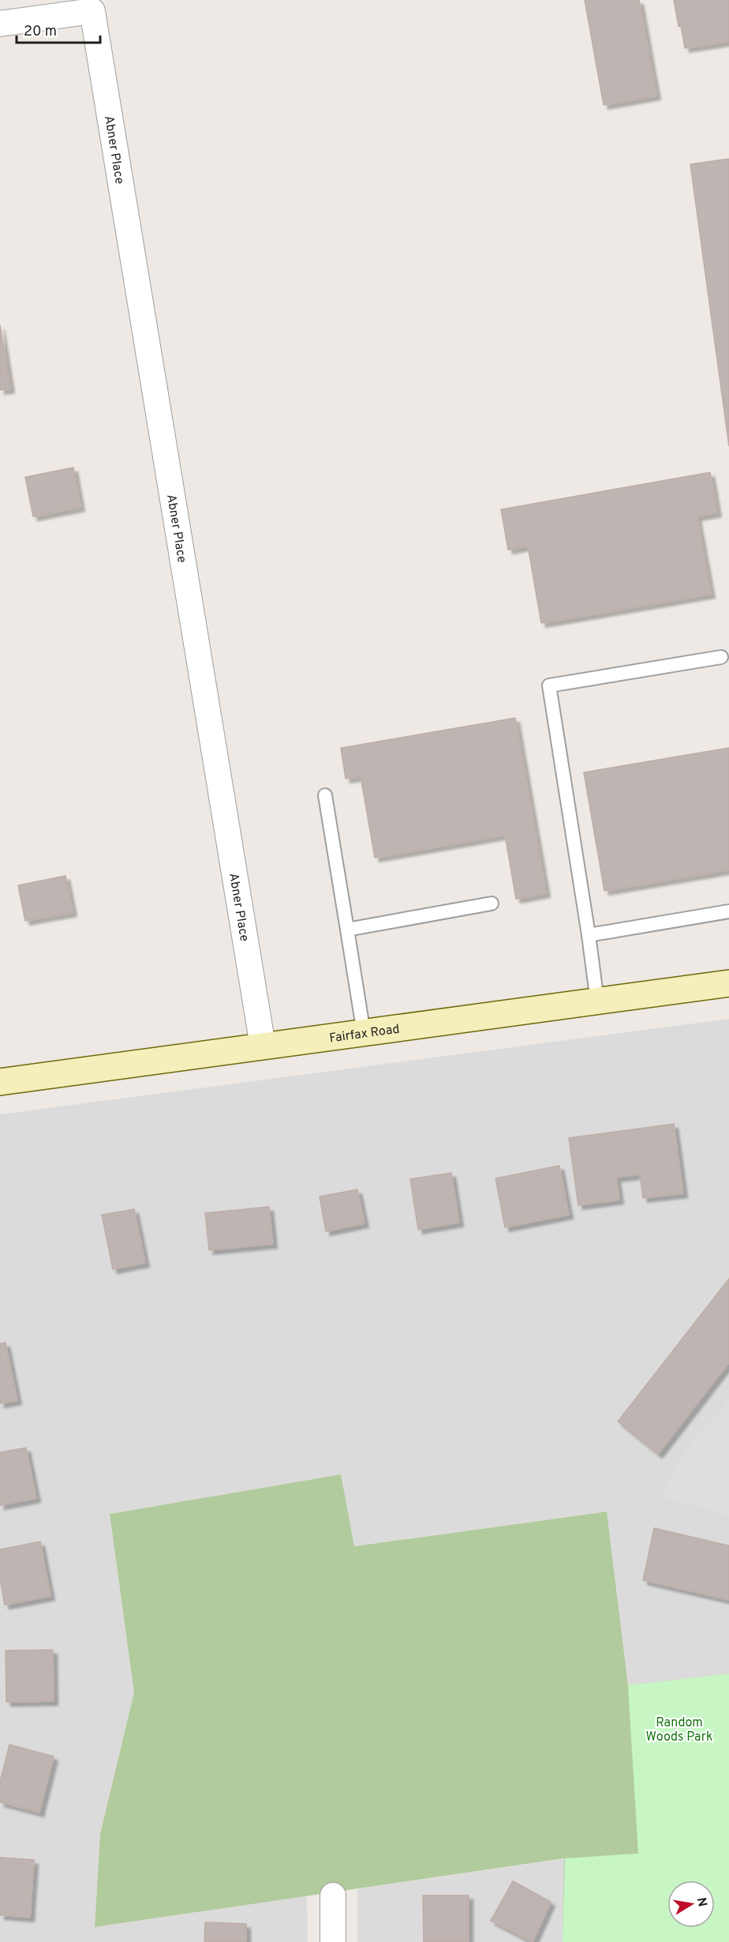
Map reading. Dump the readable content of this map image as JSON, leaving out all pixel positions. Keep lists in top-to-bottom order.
{
  "streets": {
    "street": ["Abner Place", "Fairfax Road"]
  },
  "crossings": [
    ["Abner Place", "Fairfax Road"]
  ],
  "parks": ["Random Woods Park"],
  "scale_bar": "20 m",
  "north": "right"
}
